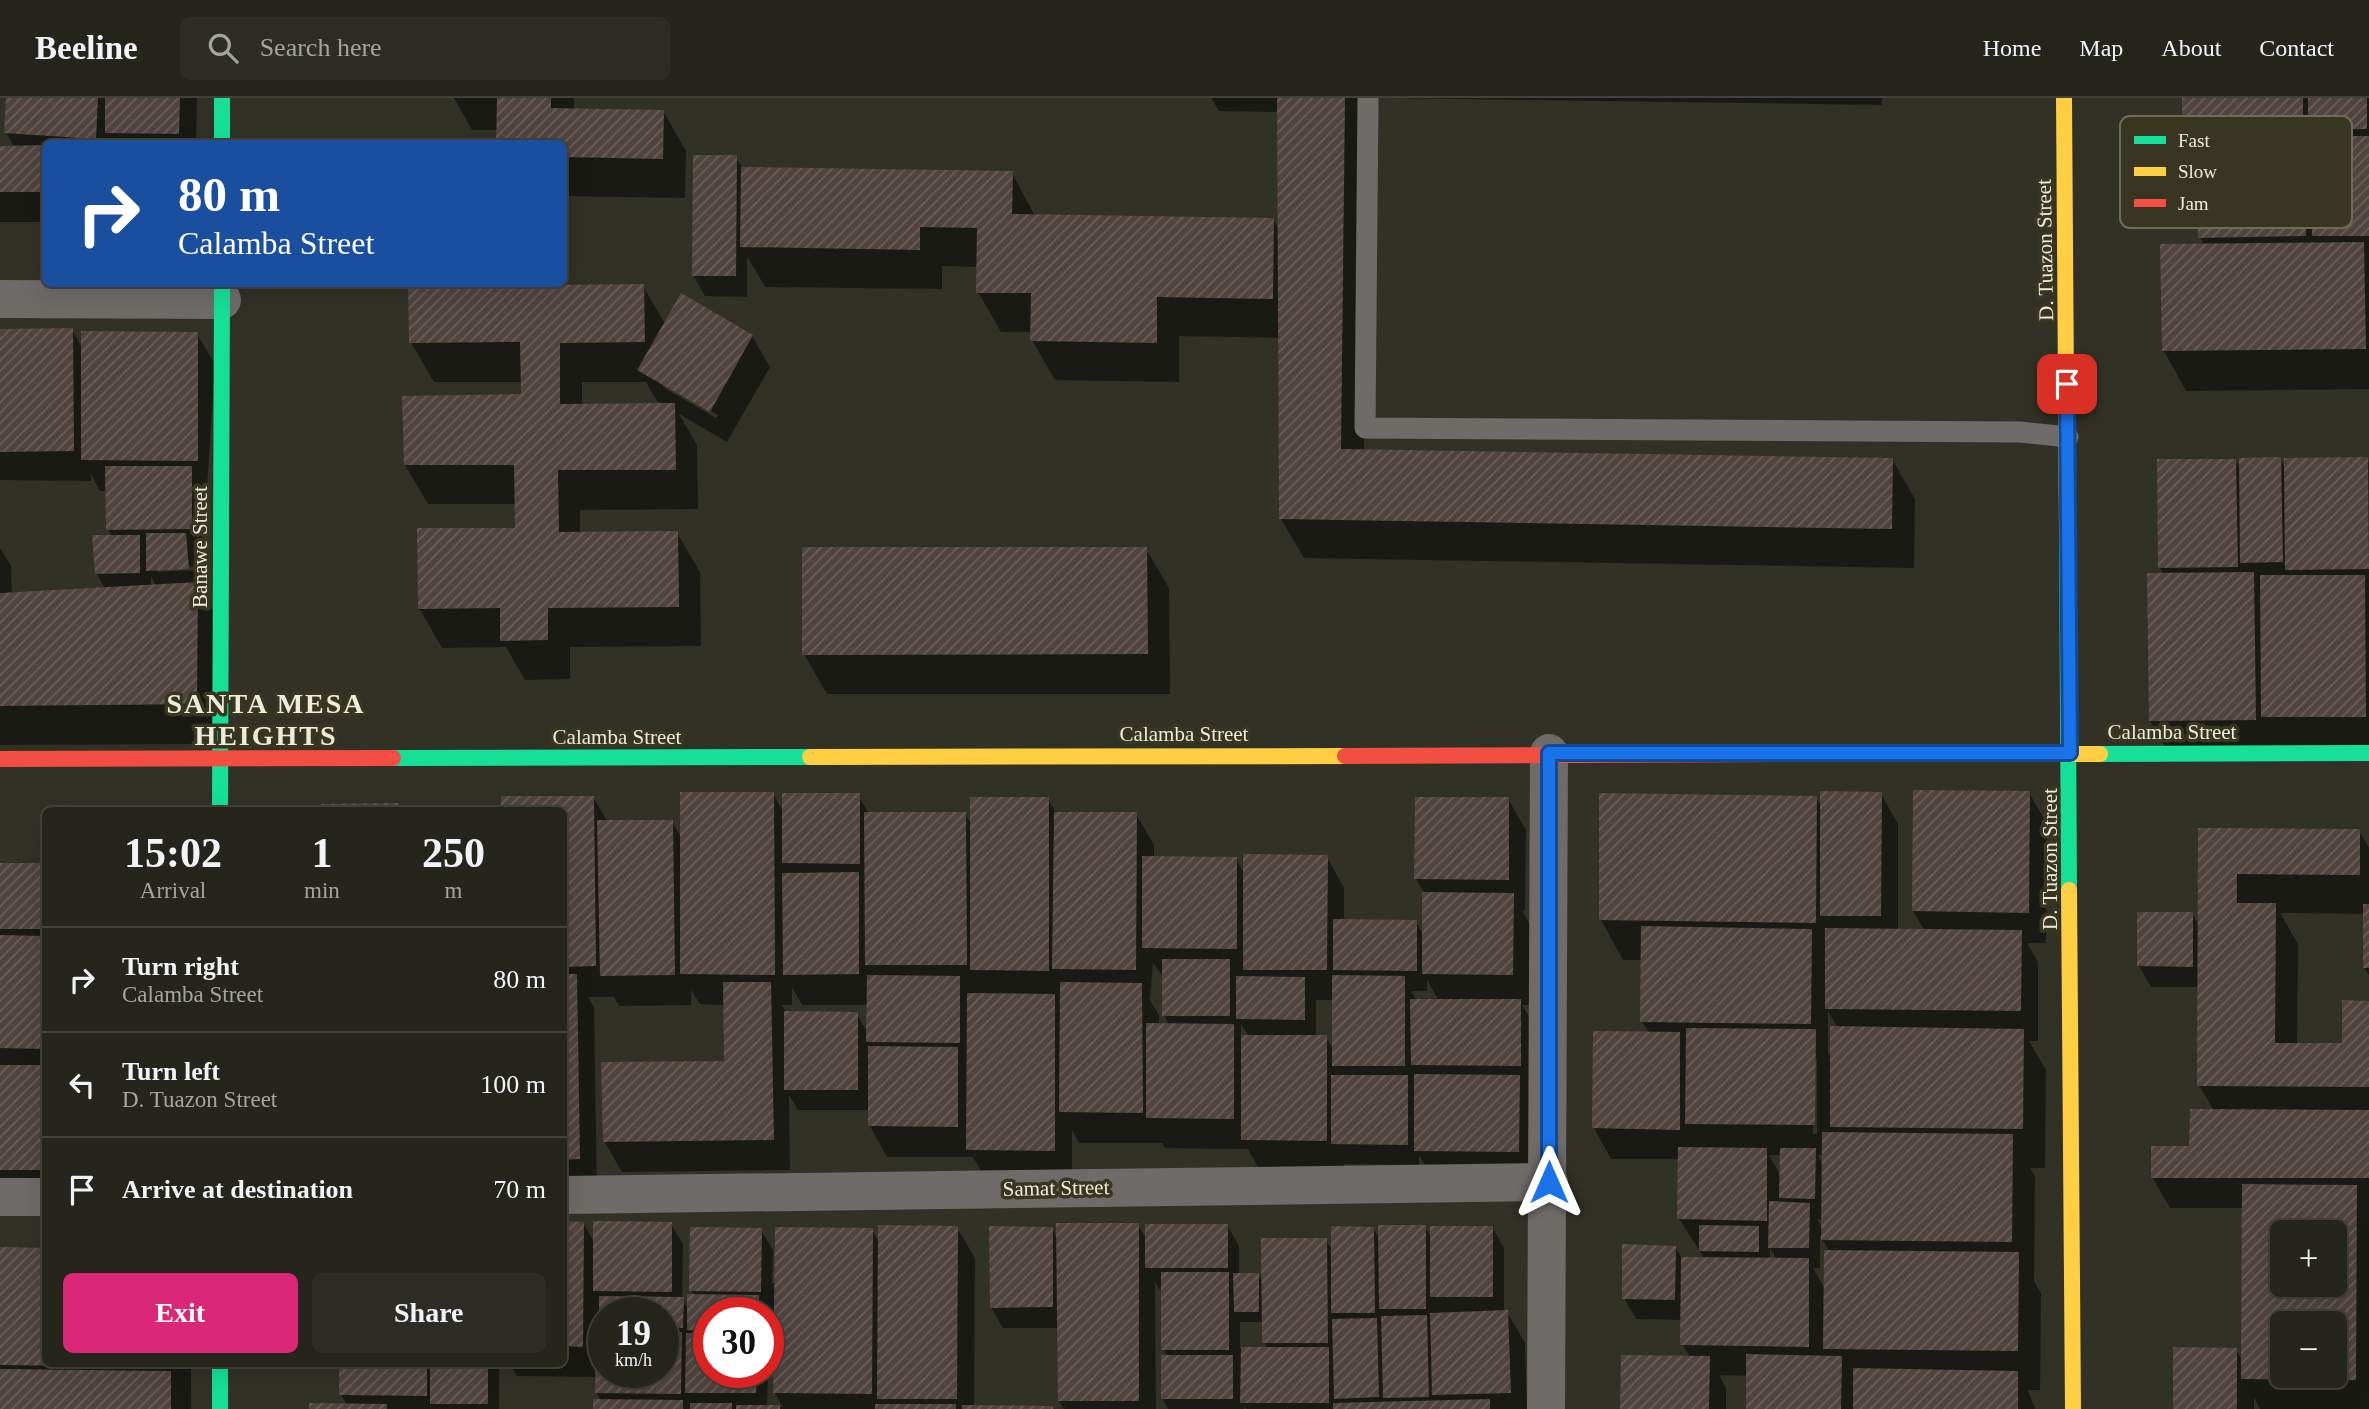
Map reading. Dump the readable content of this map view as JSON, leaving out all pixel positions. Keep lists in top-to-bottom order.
{
  "streets": {
    "street": [
      "D. Tuazon Street",
      "Banawe Street",
      "Calamba Street",
      "Samat Street"
    ]
  },
  "crossings": [
    ["D. Tuazon Street", "Calamba Street"],
    ["Banawe Street", "Calamba Street"]
  ],
  "districts": ["SANTA MESA HEIGHTS"],
  "legend": ["Fast", "Slow", "Jam"],
  "page": {
    "header": "Beeline",
    "search": "Search here",
    "nav": [
      "Home",
      "Map",
      "About",
      "Contact"
    ],
    "turn": ["80 m", "Calamba Street"],
    "eta": [
      "15:02",
      "Arrival",
      "1",
      "min",
      "250",
      "m"
    ],
    "list": [
      {
        "name": "Turn right",
        "note": "Calamba Street",
        "value": "80 m"
      },
      {
        "name": "Turn left",
        "note": "D. Tuazon Street",
        "value": "100 m"
      },
      {
        "name": "Arrive at destination",
        "value": "70 m"
      }
    ],
    "map_buttons": ["+", "−"],
    "buttons": ["Exit", "Share"],
    "speed": "19 km/h",
    "limit": "30"
  }
}
